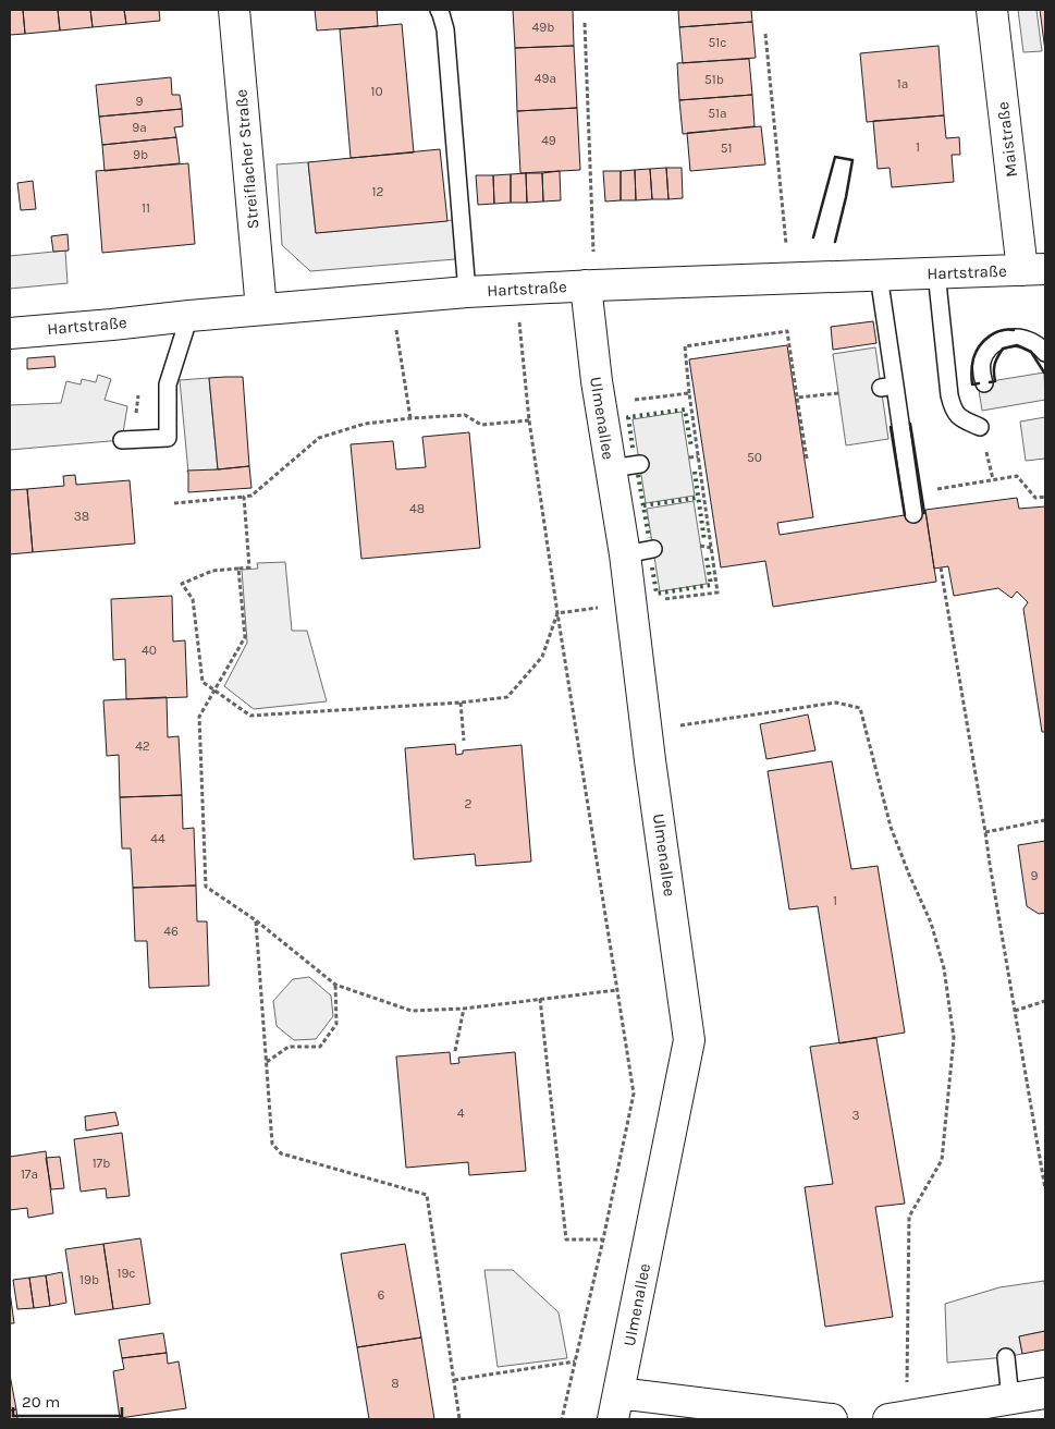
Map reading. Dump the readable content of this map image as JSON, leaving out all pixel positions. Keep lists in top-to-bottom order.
{
  "streets": {
    "street": [
      "Maistraße",
      "Streiflacher Straße",
      "Hartstraße",
      "Ulmenallee"
    ]
  },
  "crossings": [
    ["Maistraße", "Hartstraße"],
    ["Streiflacher Straße", "Hartstraße"],
    ["Hartstraße", "Ulmenallee"]
  ],
  "house_numbers": [
    "49b",
    "51c",
    "49a",
    "51b",
    "1a",
    "10",
    "9",
    "51a",
    "9a",
    "49",
    "1",
    "51",
    "9b",
    "12",
    "11",
    "50",
    "48",
    "38",
    "40",
    "42",
    "2",
    "44",
    "9",
    "1",
    "46",
    "4",
    "3",
    "17b",
    "17a",
    "19c",
    "19b",
    "6",
    "8"
  ],
  "scale_bar": "20 m"
}
